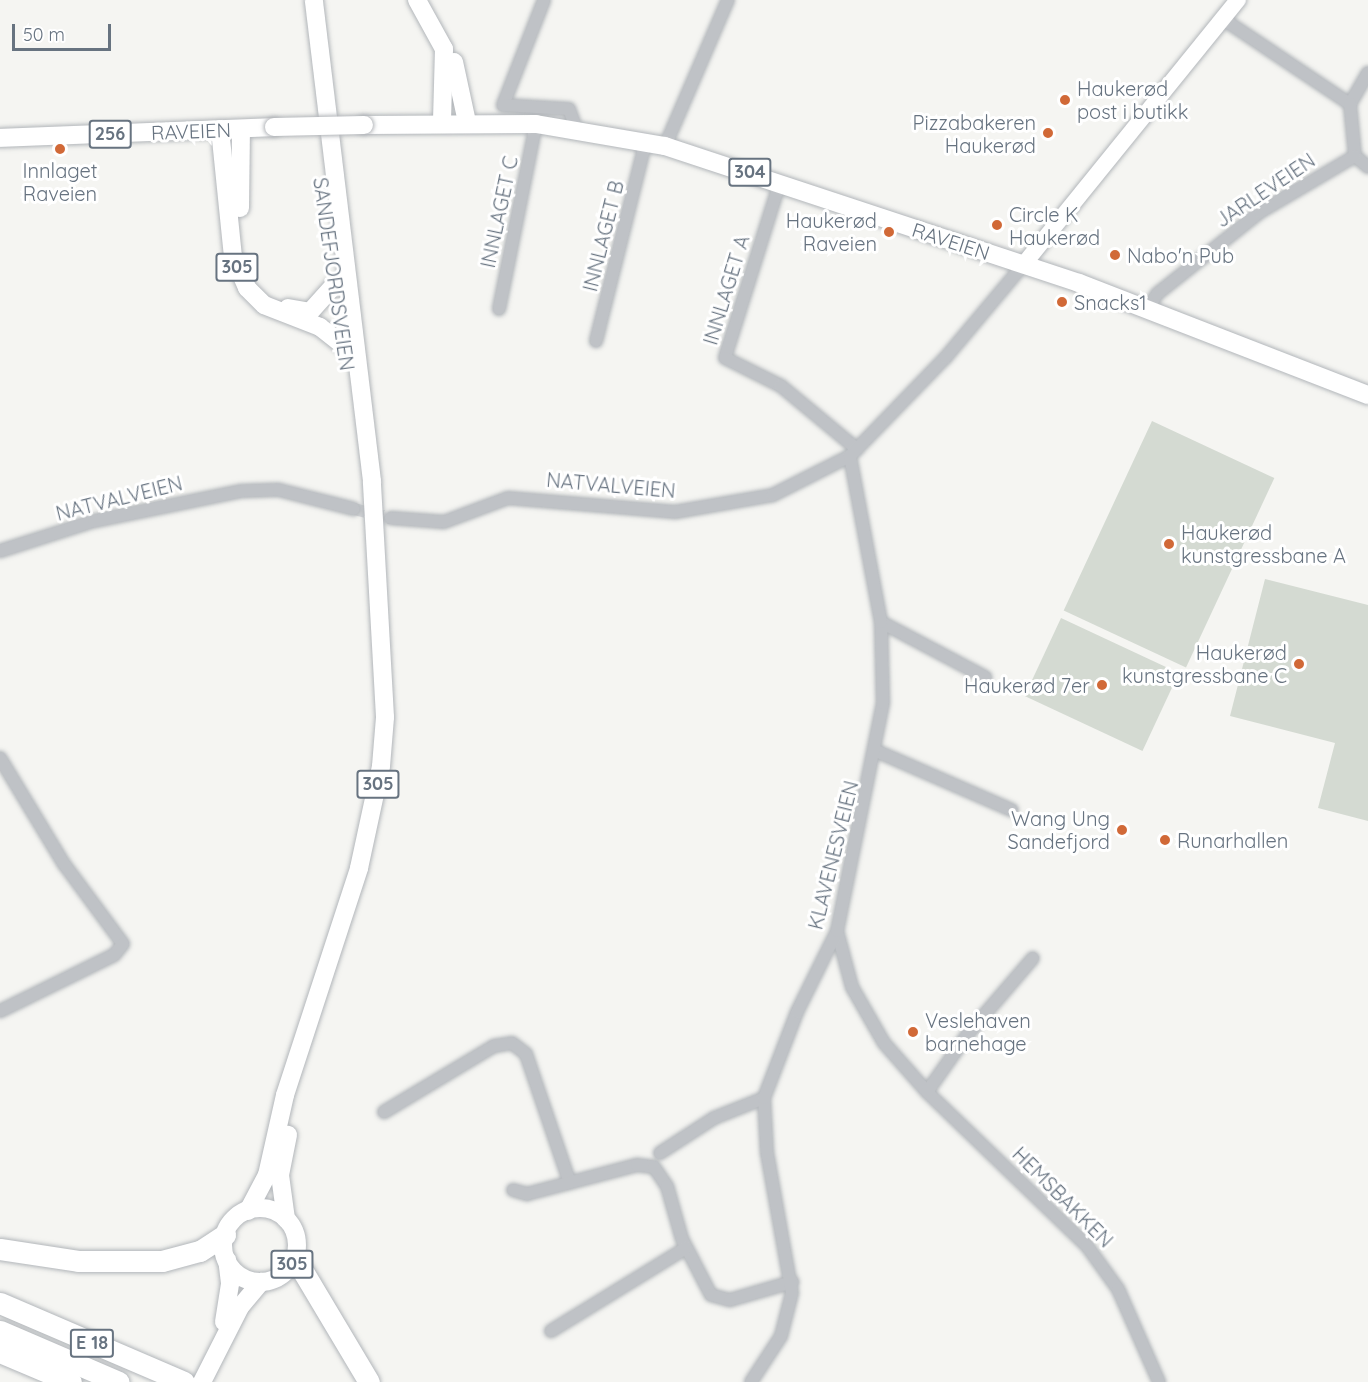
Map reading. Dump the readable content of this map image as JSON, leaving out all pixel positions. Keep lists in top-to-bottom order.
{
  "streets": {
    "highway": ["E 18"],
    "main road": [
      "RAVEIEN",
      "256",
      "304",
      "305",
      "SANDEFJORDSVEIEN"
    ],
    "street": [
      "JARLEVEIEN",
      "INNLAGET C",
      "INNLAGET B",
      "INNLAGET A",
      "NATVALVEIEN",
      "KLAVENESVEIEN",
      "HEMSBAKKEN"
    ]
  },
  "crossings": [
    ["RAVEIEN", "JARLEVEIEN"],
    ["RAVEIEN", "INNLAGET C"],
    ["RAVEIEN", "INNLAGET B"],
    ["RAVEIEN", "305"],
    ["RAVEIEN", "INNLAGET A"],
    ["RAVEIEN", "NATVALVEIEN"],
    ["305", "SANDEFJORDSVEIEN"],
    ["INNLAGET A", "NATVALVEIEN"],
    ["INNLAGET A", "KLAVENESVEIEN"],
    ["NATVALVEIEN", "KLAVENESVEIEN"],
    ["KLAVENESVEIEN", "HEMSBAKKEN"]
  ],
  "places": [
    "Haukerød post i butikk",
    "Pizzabakeren Haukerød",
    "Innlaget Raveien",
    "Circle K Haukerød",
    "Haukerød Raveien",
    "Nabo'n Pub",
    "Snacks1",
    "Haukerød kunstgressbane A",
    "Haukerød kunstgressbane C",
    "Haukerød 7er",
    "Wang Ung Sandefjord",
    "Runarhallen",
    "Veslehaven barnehage"
  ],
  "scale_bar": "50 m"
}
